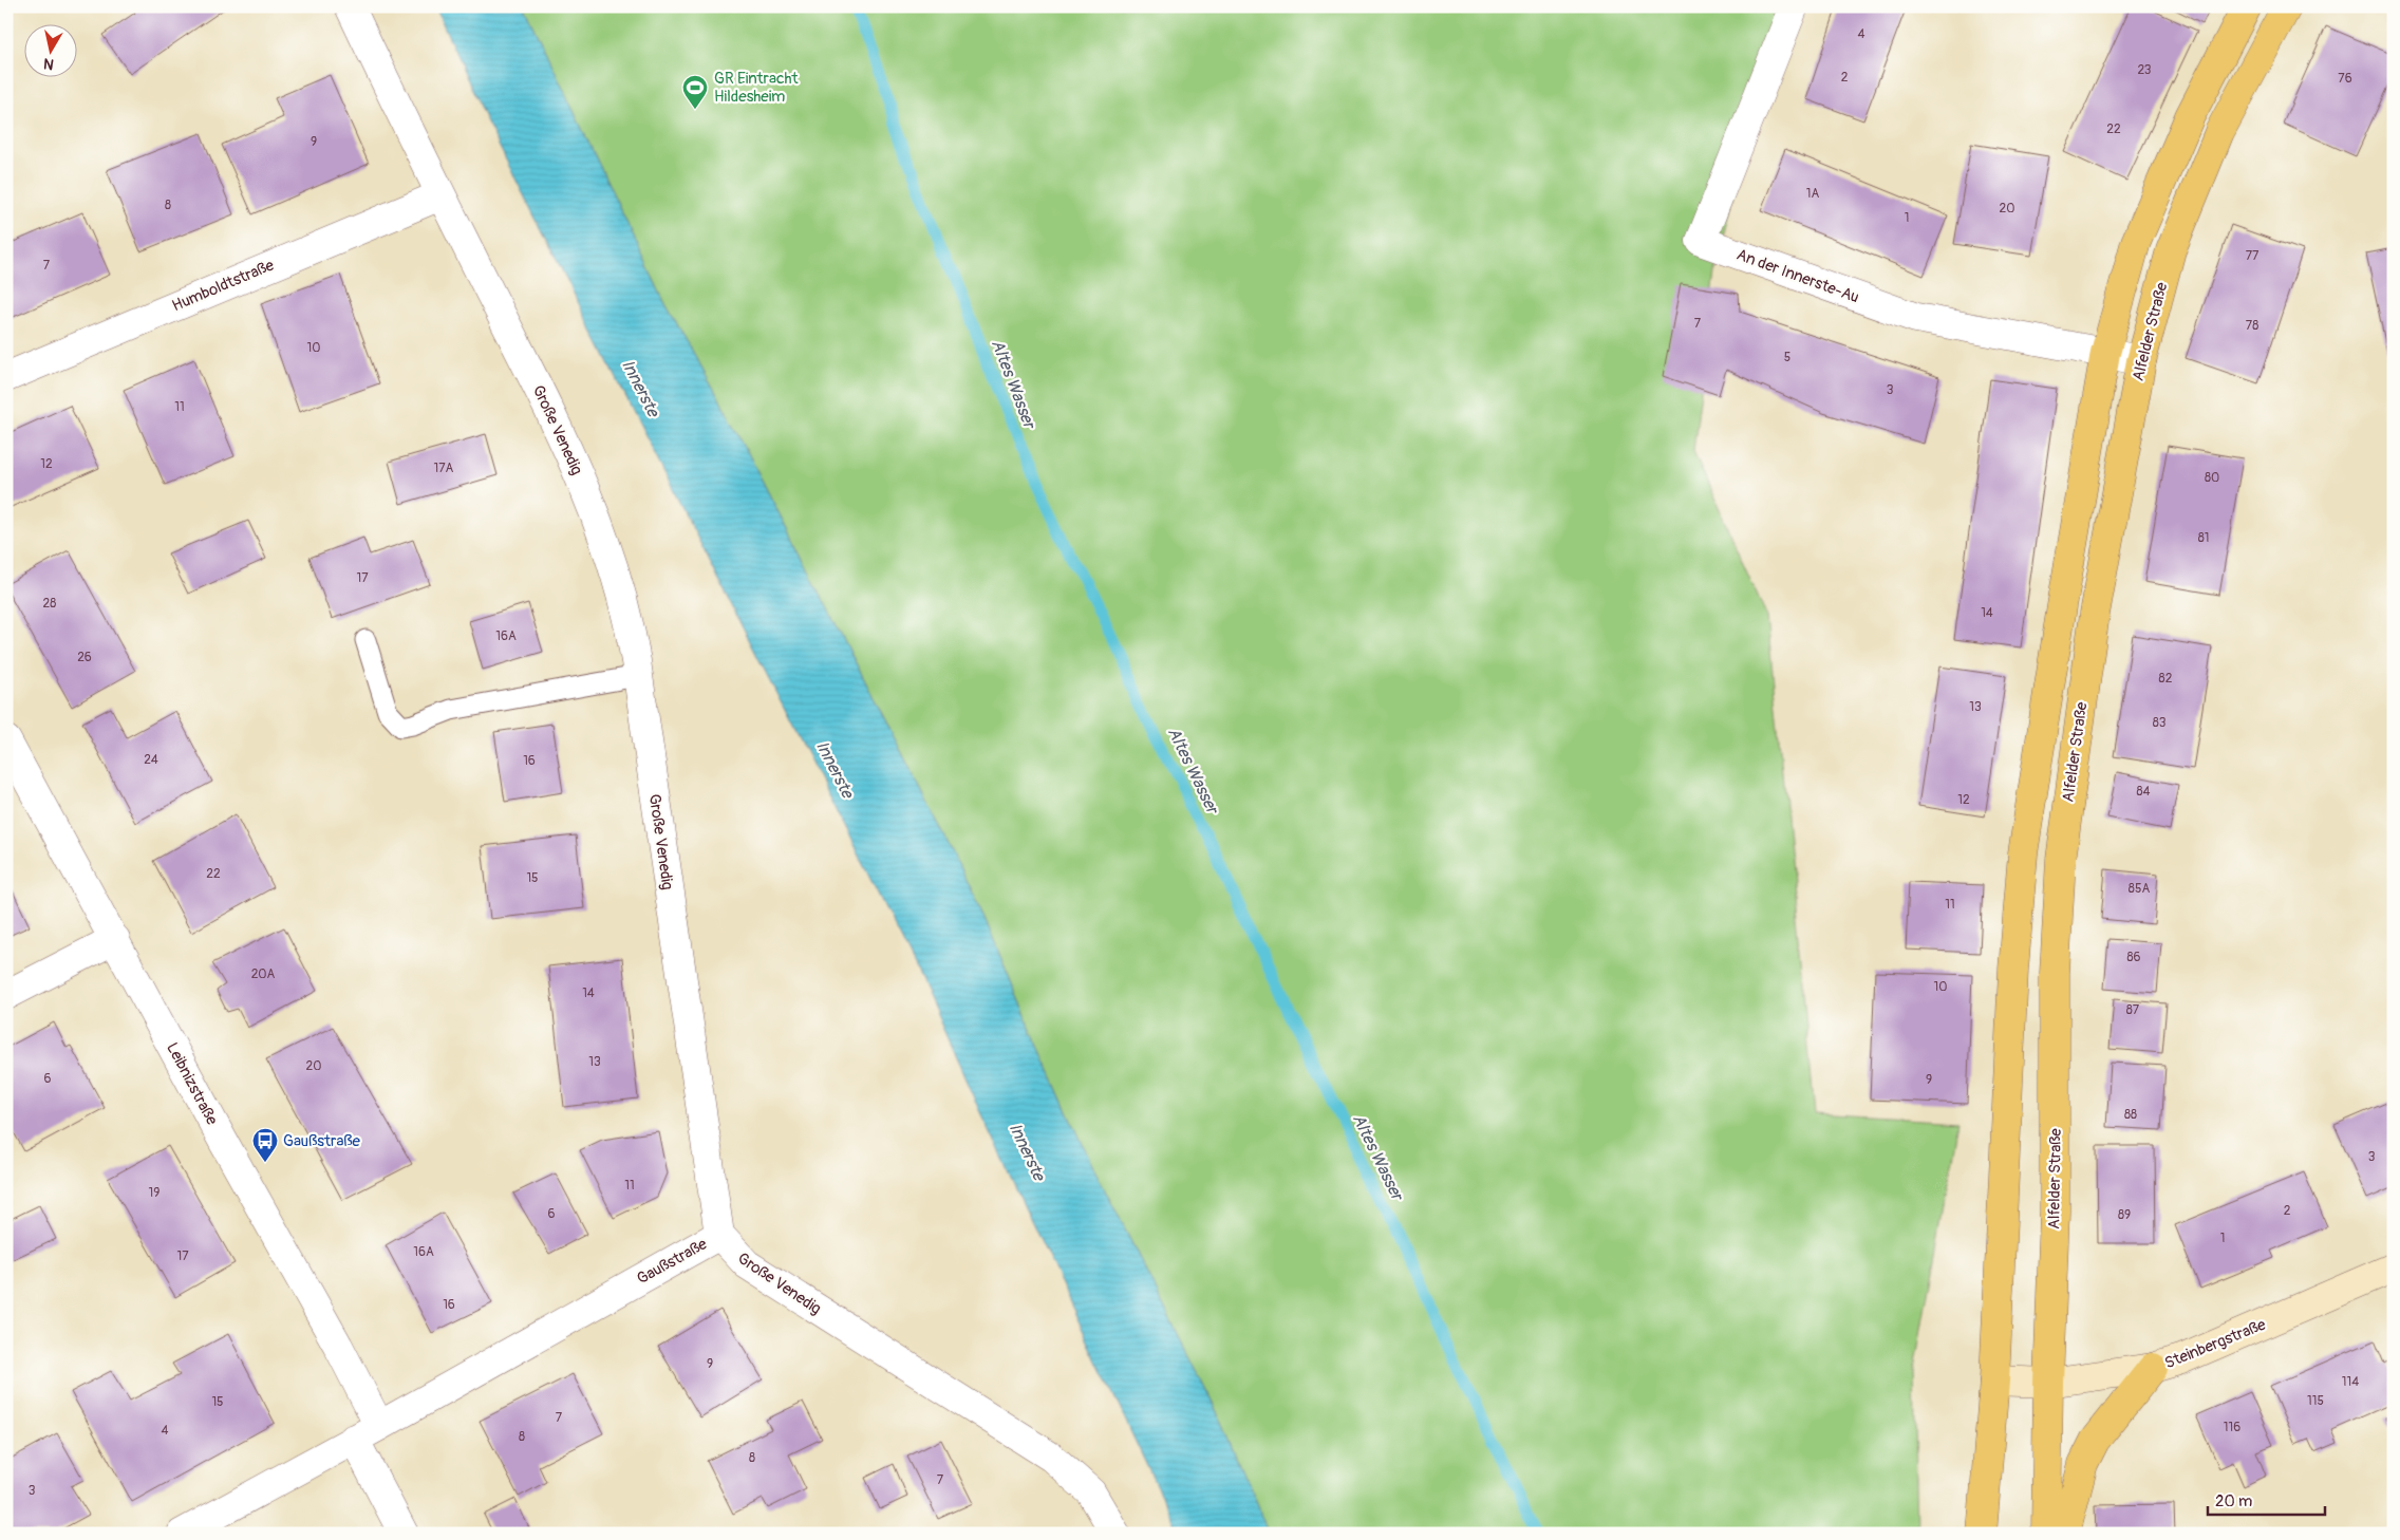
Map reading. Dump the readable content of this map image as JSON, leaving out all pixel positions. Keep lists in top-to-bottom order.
{
  "streets": {
    "main road": ["Alfelder Straße", "Steinbergstraße"],
    "street": [
      "An der Innerste-Au",
      "Humboldtstraße",
      "Große Venedig",
      "Leibnizstraße",
      "Gaußstraße"
    ]
  },
  "crossings": [
    ["An der Innerste-Au", "Alfelder Straße"],
    ["Humboldtstraße", "Große Venedig"],
    ["Alfelder Straße", "Steinbergstraße"],
    ["Große Venedig", "Gaußstraße"],
    ["Leibnizstraße", "Gaußstraße"]
  ],
  "water": ["Altes Wasser", "Innerste"],
  "places": {
    "sports": ["GR Eintracht Hildesheim"],
    "bus stop": ["Gaußstraße"]
  },
  "house_numbers": [
    "4",
    "23",
    "2",
    "76",
    "22",
    "9",
    "1A",
    "8",
    "20",
    "1",
    "77",
    "7",
    "7",
    "78",
    "10",
    "5",
    "3",
    "11",
    "12",
    "17A",
    "80",
    "81",
    "17",
    "28",
    "14",
    "16A",
    "26",
    "82",
    "13",
    "83",
    "24",
    "16",
    "84",
    "12",
    "22",
    "15",
    "85A",
    "11",
    "86",
    "20A",
    "10",
    "14",
    "87",
    "13",
    "20",
    "6",
    "9",
    "88",
    "3",
    "11",
    "19",
    "2",
    "6",
    "89",
    "1",
    "16A",
    "17",
    "16",
    "9",
    "114",
    "115",
    "15",
    "7",
    "116",
    "4",
    "8",
    "8",
    "7",
    "3"
  ],
  "scale_bar": "20 m",
  "north": "bottom"
}
